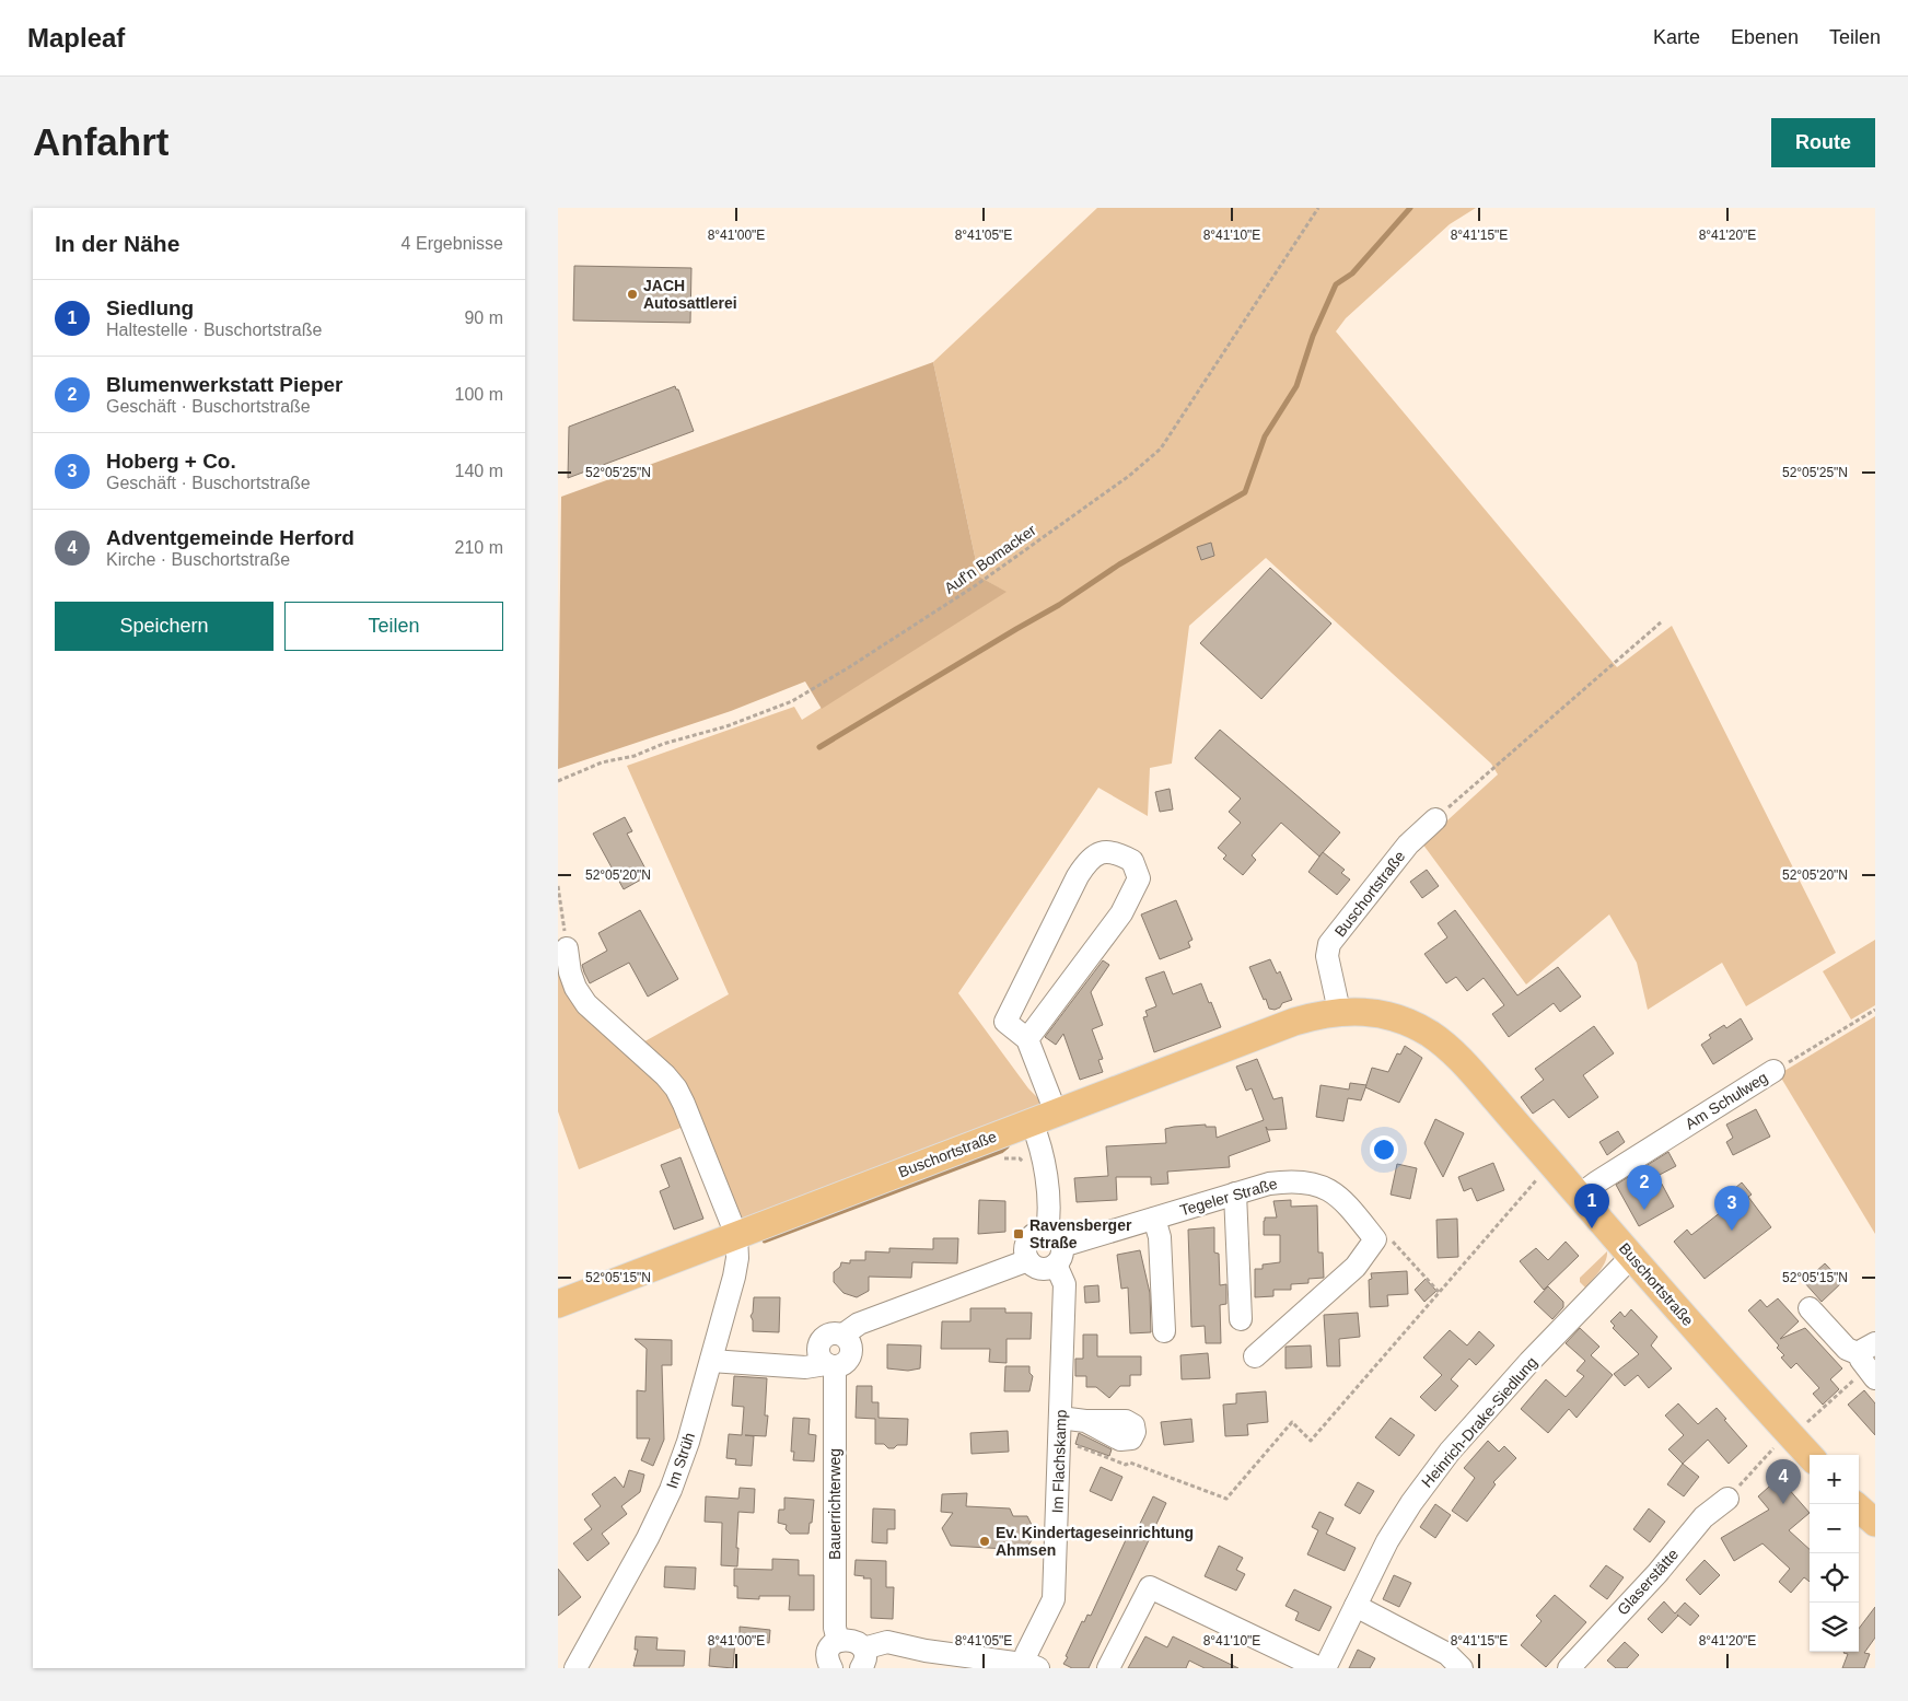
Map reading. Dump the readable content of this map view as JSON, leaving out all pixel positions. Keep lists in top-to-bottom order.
{
  "streets": {
    "main road": ["Buschortstraße"],
    "street": [
      "Am Schulweg",
      "Tegeler Straße",
      "Heinrich-Drake-Siedlung",
      "Im Strüh",
      "Im Flachskamp",
      "Bauerrichterweg",
      "Glaserstätte"
    ],
    "path": ["Auf'n Bomacker"]
  },
  "crossings": [
    ["Buschortstraße", "Am Schulweg"],
    ["Buschortstraße", "Heinrich-Drake-Siedlung"],
    ["Buschortstraße", "Im Strüh"],
    ["Buschortstraße", "Im Flachskamp"],
    ["Tegeler Straße", "Im Flachskamp"]
  ],
  "places": {
    "other": ["JACH Autosattlerei", "Ev. Kindertageseinrichtung Ahmsen"],
    "transit": ["Ravensberger Straße"]
  },
  "page": {
    "header": "Mapleaf",
    "nav": ["Karte", "Ebenen", "Teilen"],
    "buttons": [
      "Route",
      ["Speichern", "Teilen"]
    ],
    "title": "Anfahrt",
    "heading": ["In der Nähe", "4 Ergebnisse"],
    "list": [
      {
        "mark": "1",
        "name": "Siedlung",
        "note": "Haltestelle · Buschortstraße",
        "value": "90 m"
      },
      {
        "mark": "2",
        "name": "Blumenwerkstatt Pieper",
        "note": "Geschäft · Buschortstraße",
        "value": "100 m"
      },
      {
        "mark": "3",
        "name": "Hoberg + Co.",
        "note": "Geschäft · Buschortstraße",
        "value": "140 m"
      },
      {
        "mark": "4",
        "name": "Adventgemeinde Herford",
        "note": "Kirche · Buschortstraße",
        "value": "210 m"
      }
    ],
    "pins": [
      "2",
      "1",
      "3",
      "4"
    ],
    "map_buttons": ["+", "−"]
  },
  "coordinates": [
    "8°41'00\"E",
    "8°41'05\"E",
    "8°41'10\"E",
    "8°41'15\"E",
    "8°41'20\"E",
    "52°05'25\"N",
    "52°05'20\"N",
    "52°05'15\"N"
  ]
}
